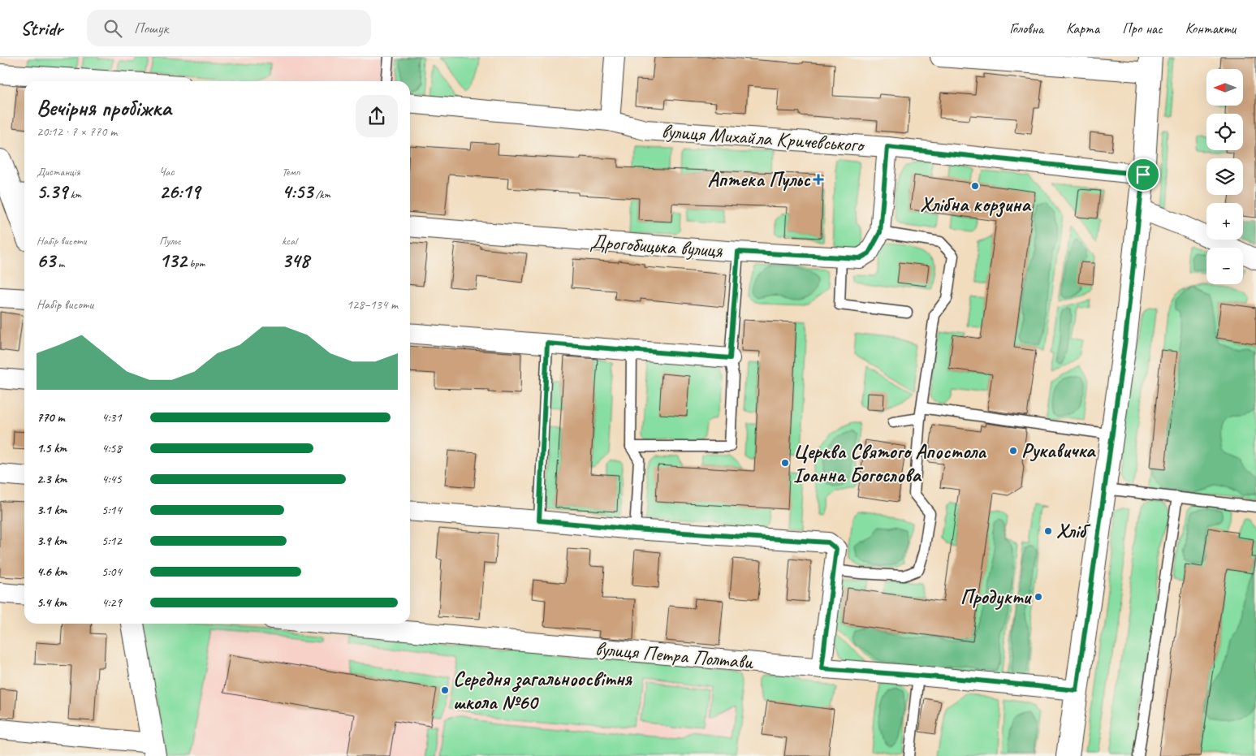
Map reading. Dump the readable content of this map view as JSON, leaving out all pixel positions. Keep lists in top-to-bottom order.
{
  "streets": {
    "street": ["вулиця Михайла Кричевського", "Дрогобицька вулиця", "вулиця Петра Полтави"]
  },
  "crossings": [
    ["вулиця Михайла Кричевського", "Дрогобицька вулиця"]
  ],
  "places": {
    "health": ["Аптека Пульс"],
    "other": [
      "Хлібна корзина",
      "Рукавичка",
      "Церква Святого Апостола Іоанна Богослова",
      "Хліб",
      "Продукти",
      "Середня загальноосвітня школа №60"
    ]
  },
  "north": "left",
  "page": {
    "header": "Stridr",
    "search": "Пошук",
    "nav": [
      "Головна",
      "Карта",
      "Про нас",
      "Контакти"
    ],
    "map_buttons": ["+", "−"],
    "heading": ["Вечірня пробіжка", "20:12 · 7 × 770 m"],
    "stats": [
      ["Дистанція", "5.39 km"],
      ["Час", "26:19"],
      ["Темп", "4:53 /km"],
      ["Набір висоти", "63 m"],
      ["Пульс", "132 bpm"],
      ["kcal", "348"]
    ],
    "chart": ["Набір висоти", "128–134 m"],
    "list": [
      {
        "name": "770 m",
        "note": "4:31"
      },
      {
        "name": "1.5 km",
        "note": "4:58"
      },
      {
        "name": "2.3 km",
        "note": "4:45"
      },
      {
        "name": "3.1 km",
        "note": "5:14"
      },
      {
        "name": "3.9 km",
        "note": "5:12"
      },
      {
        "name": "4.6 km",
        "note": "5:04"
      },
      {
        "name": "5.4 km",
        "note": "4:29"
      }
    ]
  }
}
